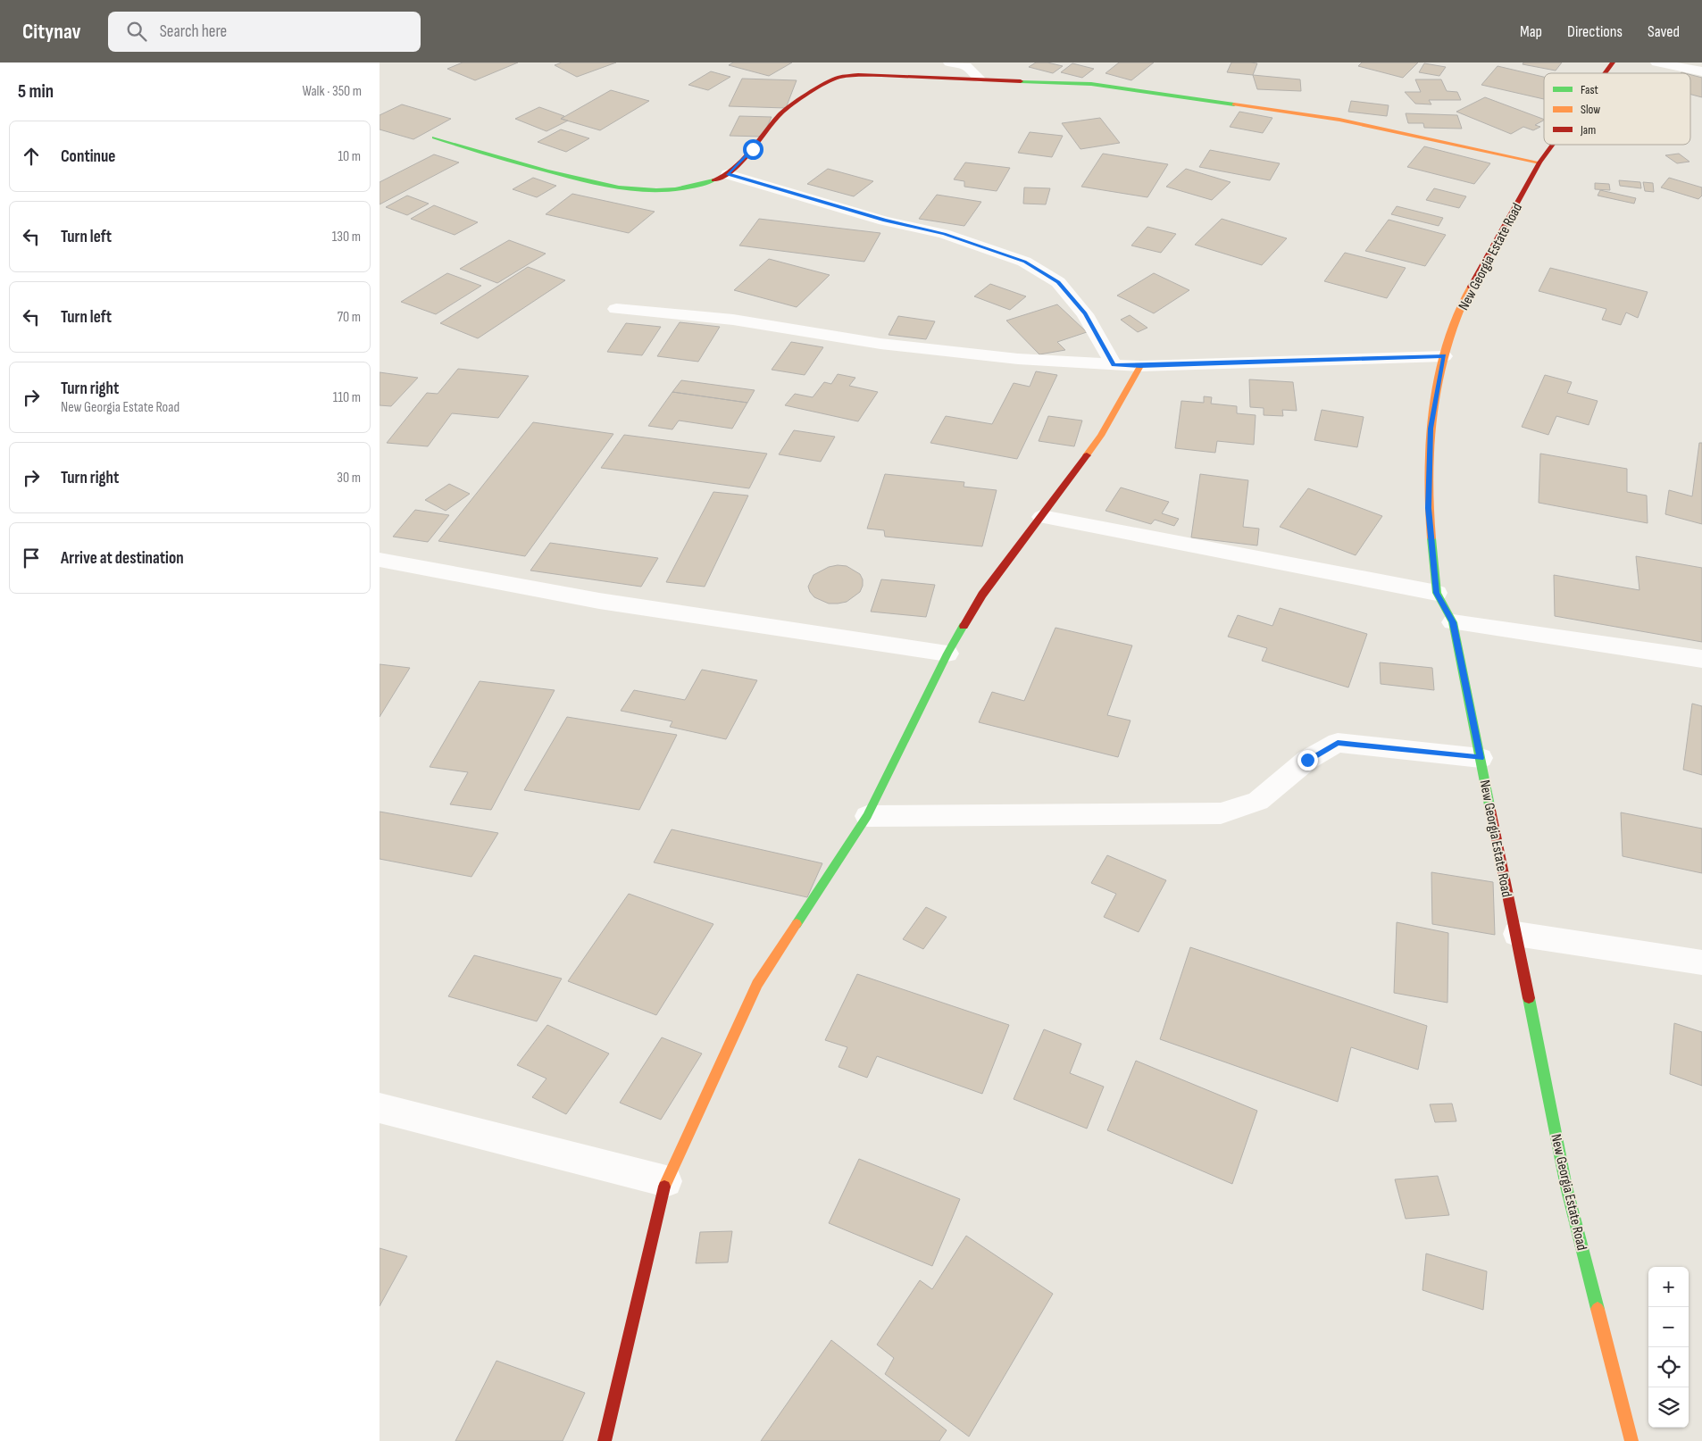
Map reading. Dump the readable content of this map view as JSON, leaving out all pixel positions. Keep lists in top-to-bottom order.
{
  "streets": {
    "street": ["New Georgia Estate Road"]
  },
  "legend": ["Fast", "Slow", "Jam"],
  "page": {
    "header": "Citynav",
    "search": "Search here",
    "nav": ["Map", "Directions", "Saved"],
    "heading": ["5 min", "Walk · 350 m"],
    "list": [
      ["Continue", "10 m"],
      ["Turn left", "130 m"],
      ["Turn left", "70 m"],
      ["Turn right", "New Georgia Estate Road", "110 m"],
      ["Turn right", "30 m"],
      "Arrive at destination"
    ],
    "map_buttons": ["+", "−"]
  }
}
